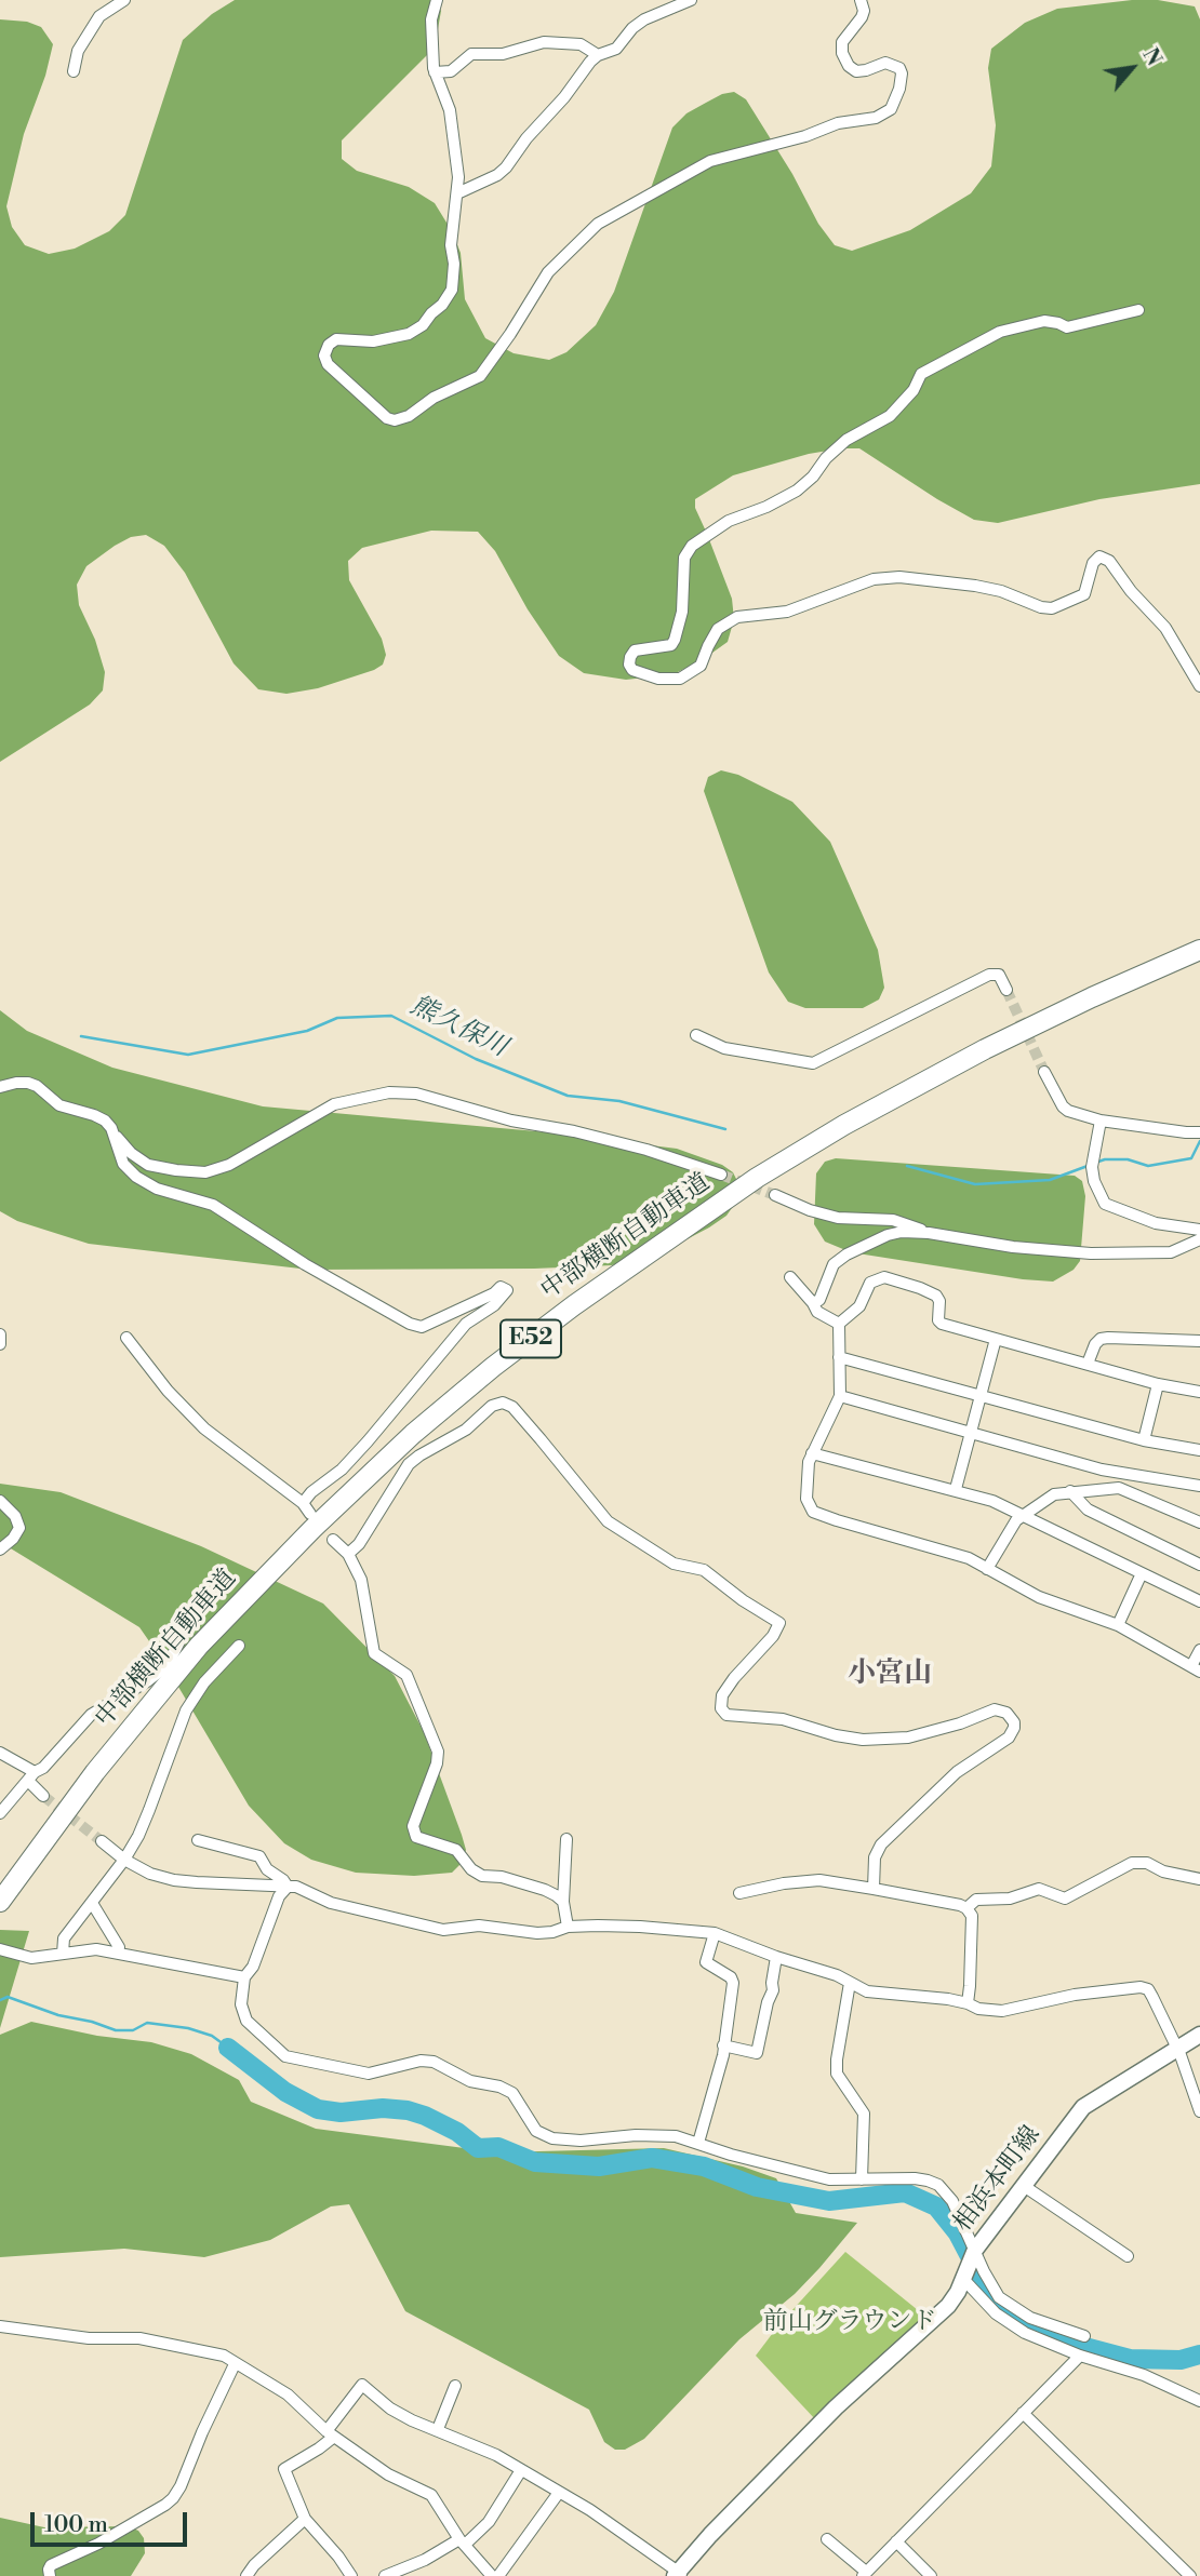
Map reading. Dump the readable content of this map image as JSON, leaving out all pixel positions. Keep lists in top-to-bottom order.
{
  "streets": {
    "highway": ["中部横断自動車道", "E52"],
    "main road": ["相浜本町線"]
  },
  "districts": ["小宮山"],
  "water": ["熊久保川"],
  "parks": ["前山グラウンド"],
  "scale_bar": "100 m",
  "north": "top right"
}
